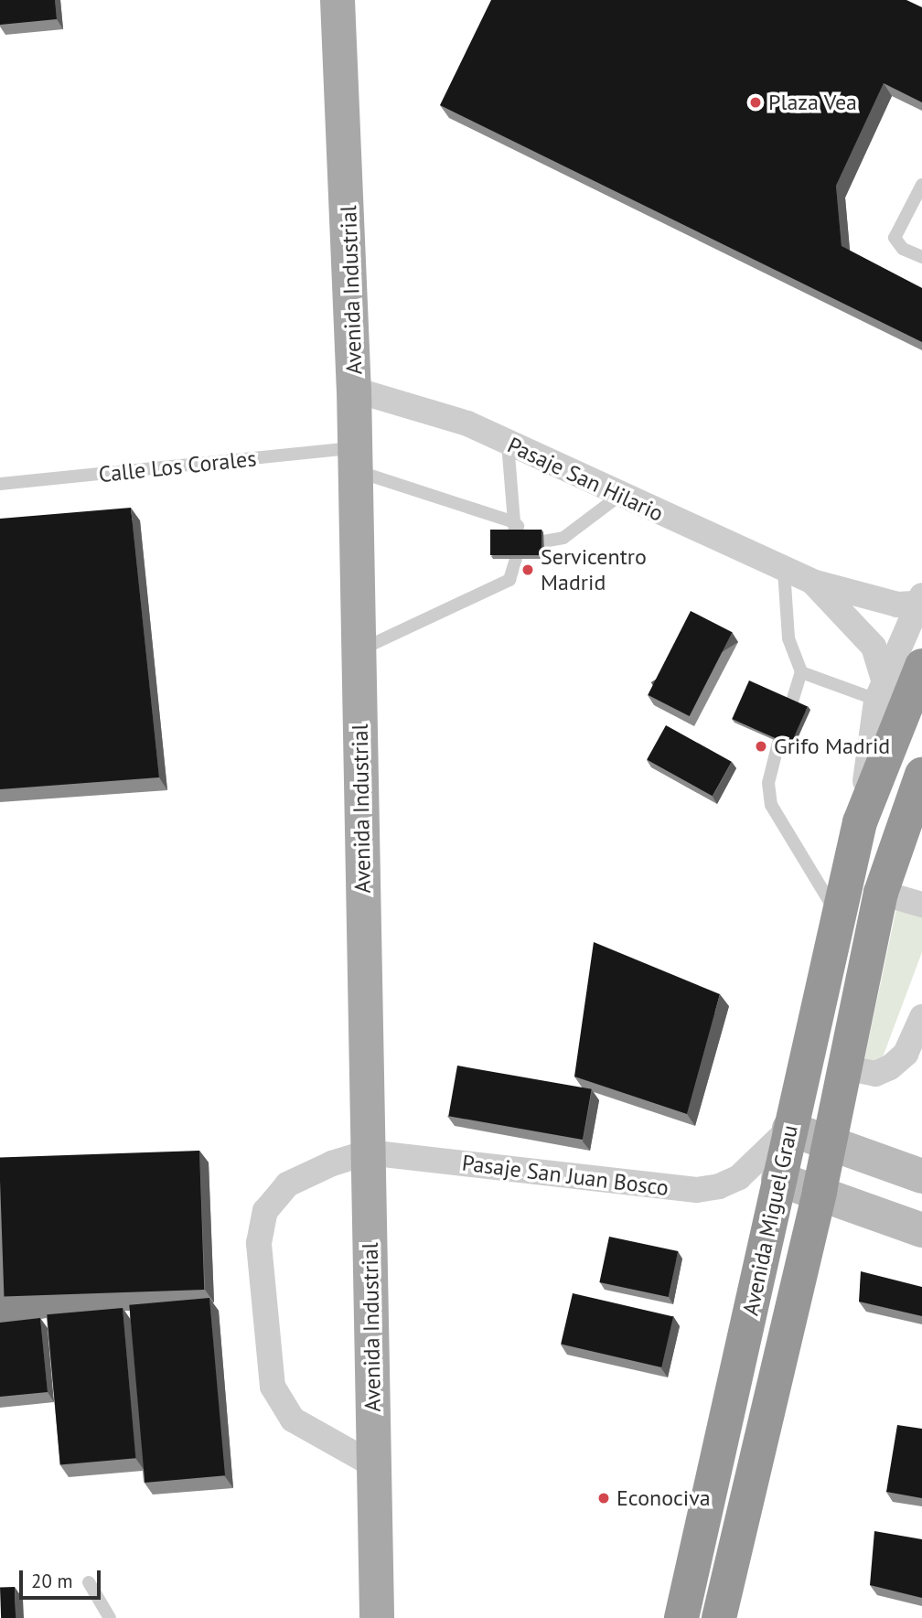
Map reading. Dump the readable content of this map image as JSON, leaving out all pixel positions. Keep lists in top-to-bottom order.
{
  "streets": {
    "highway": ["Avenida Miguel Grau"],
    "main road": ["Avenida Industrial"],
    "street": ["Pasaje San Hilario", "Pasaje San Juan Bosco"],
    "lane": ["Calle Los Corales"]
  },
  "crossings": [
    ["Avenida Industrial", "Calle Los Corales"],
    ["Avenida Industrial", "Pasaje San Hilario"],
    ["Avenida Industrial", "Pasaje San Juan Bosco"],
    ["Pasaje San Hilario", "Avenida Miguel Grau"],
    ["Pasaje San Juan Bosco", "Avenida Miguel Grau"]
  ],
  "places": [
    "Plaza Vea",
    "Servicentro Madrid",
    "Grifo Madrid",
    "Econociva"
  ],
  "scale_bar": "20 m"
}
